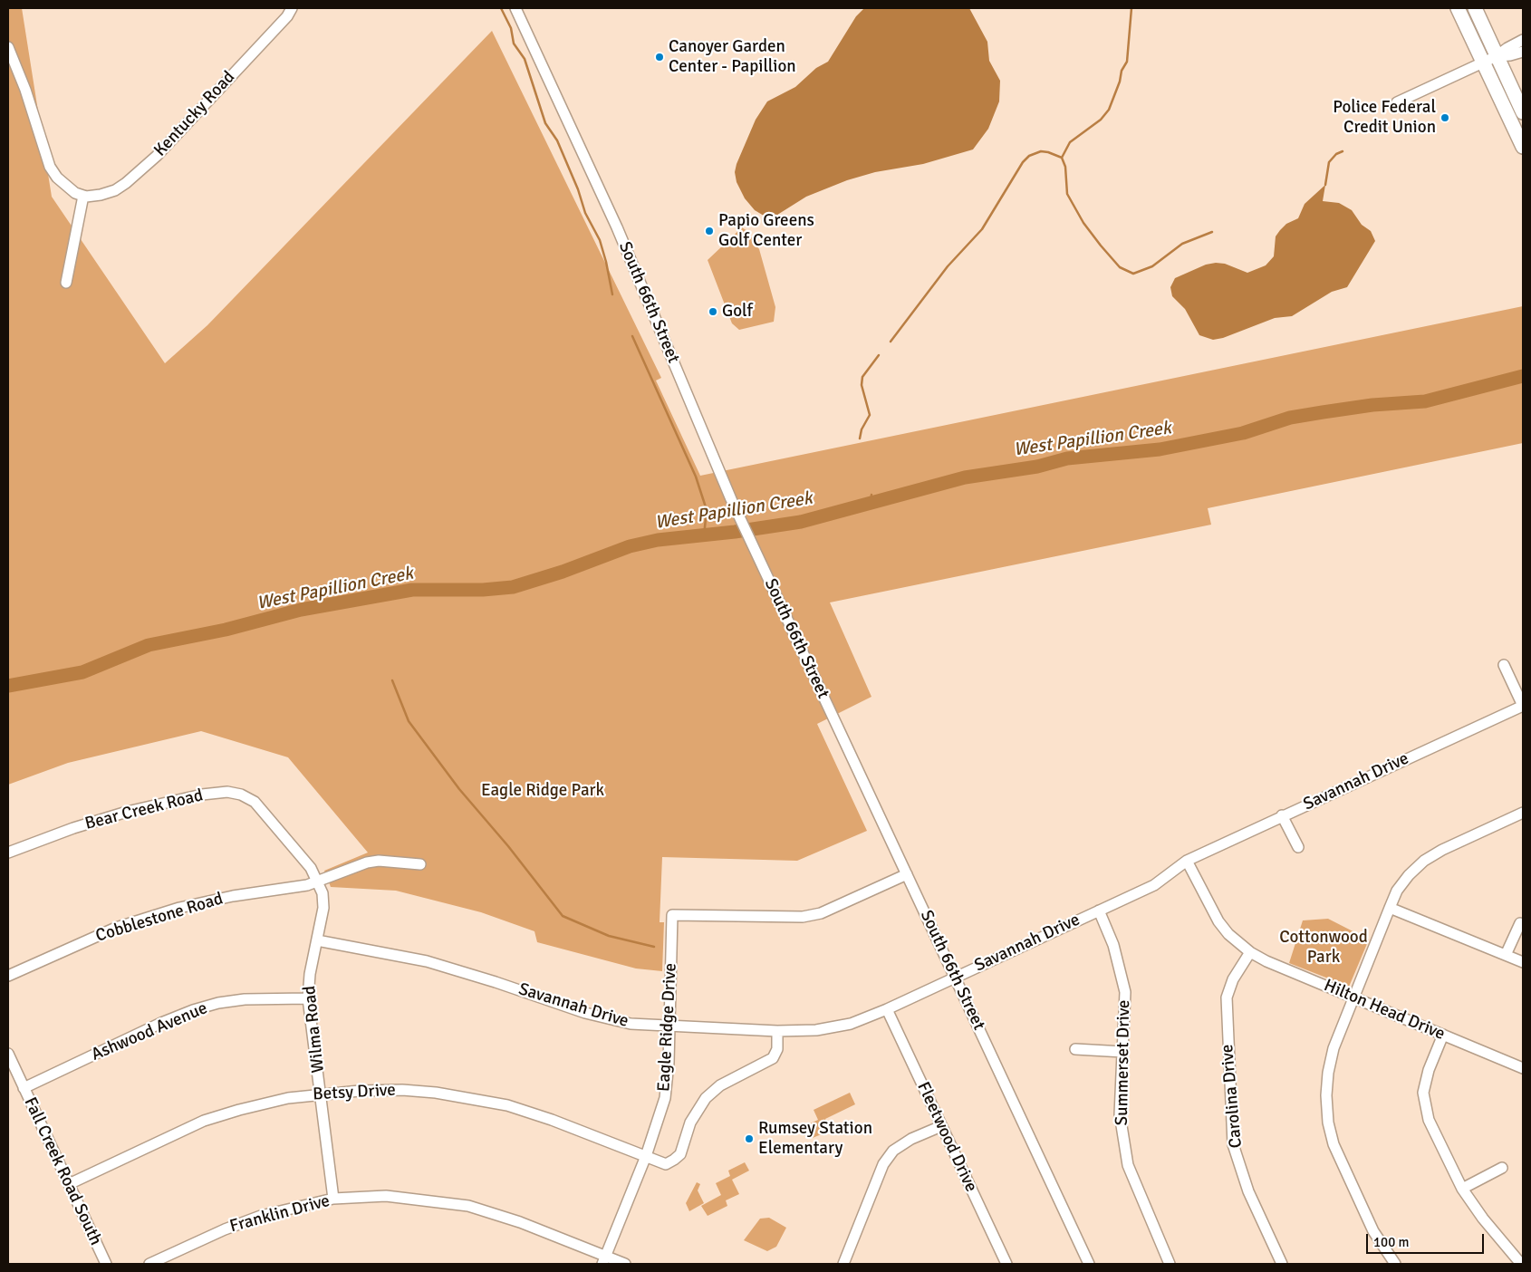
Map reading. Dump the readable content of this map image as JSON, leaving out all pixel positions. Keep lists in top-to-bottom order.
{
  "streets": {
    "street": [
      "Kentucky Road",
      "South 66th Street",
      "Savannah Drive",
      "Bear Creek Road",
      "Cobblestone Road",
      "Hilton Head Drive",
      "Eagle Ridge Drive",
      "Wilma Road",
      "Ashwood Avenue",
      "Summerset Drive",
      "Betsy Drive",
      "Carolina Drive",
      "Fleetwood Drive",
      "Fall Creek Road South",
      "Franklin Drive"
    ]
  },
  "crossings": [
    ["South 66th Street", "Savannah Drive"],
    ["South 66th Street", "Eagle Ridge Drive"],
    ["Savannah Drive", "Hilton Head Drive"],
    ["Savannah Drive", "Eagle Ridge Drive"],
    ["Savannah Drive", "Wilma Road"],
    ["Savannah Drive", "Summerset Drive"],
    ["Savannah Drive", "Betsy Drive"],
    ["Savannah Drive", "Fleetwood Drive"],
    ["Bear Creek Road", "Wilma Road"],
    ["Cobblestone Road", "Wilma Road"],
    ["Hilton Head Drive", "Carolina Drive"],
    ["Eagle Ridge Drive", "Betsy Drive"],
    ["Eagle Ridge Drive", "Franklin Drive"],
    ["Wilma Road", "Ashwood Avenue"],
    ["Wilma Road", "Betsy Drive"],
    ["Wilma Road", "Franklin Drive"],
    ["Ashwood Avenue", "Fall Creek Road South"],
    ["Betsy Drive", "Fall Creek Road South"]
  ],
  "water": ["West Papillion Creek"],
  "parks": ["Eagle Ridge Park", "Cottonwood Park"],
  "places": [
    "Canoyer Garden Center - Papillion",
    "Police Federal Credit Union",
    "Papio Greens Golf Center",
    "Golf",
    "Rumsey Station Elementary"
  ],
  "scale_bar": "100 m"
}
